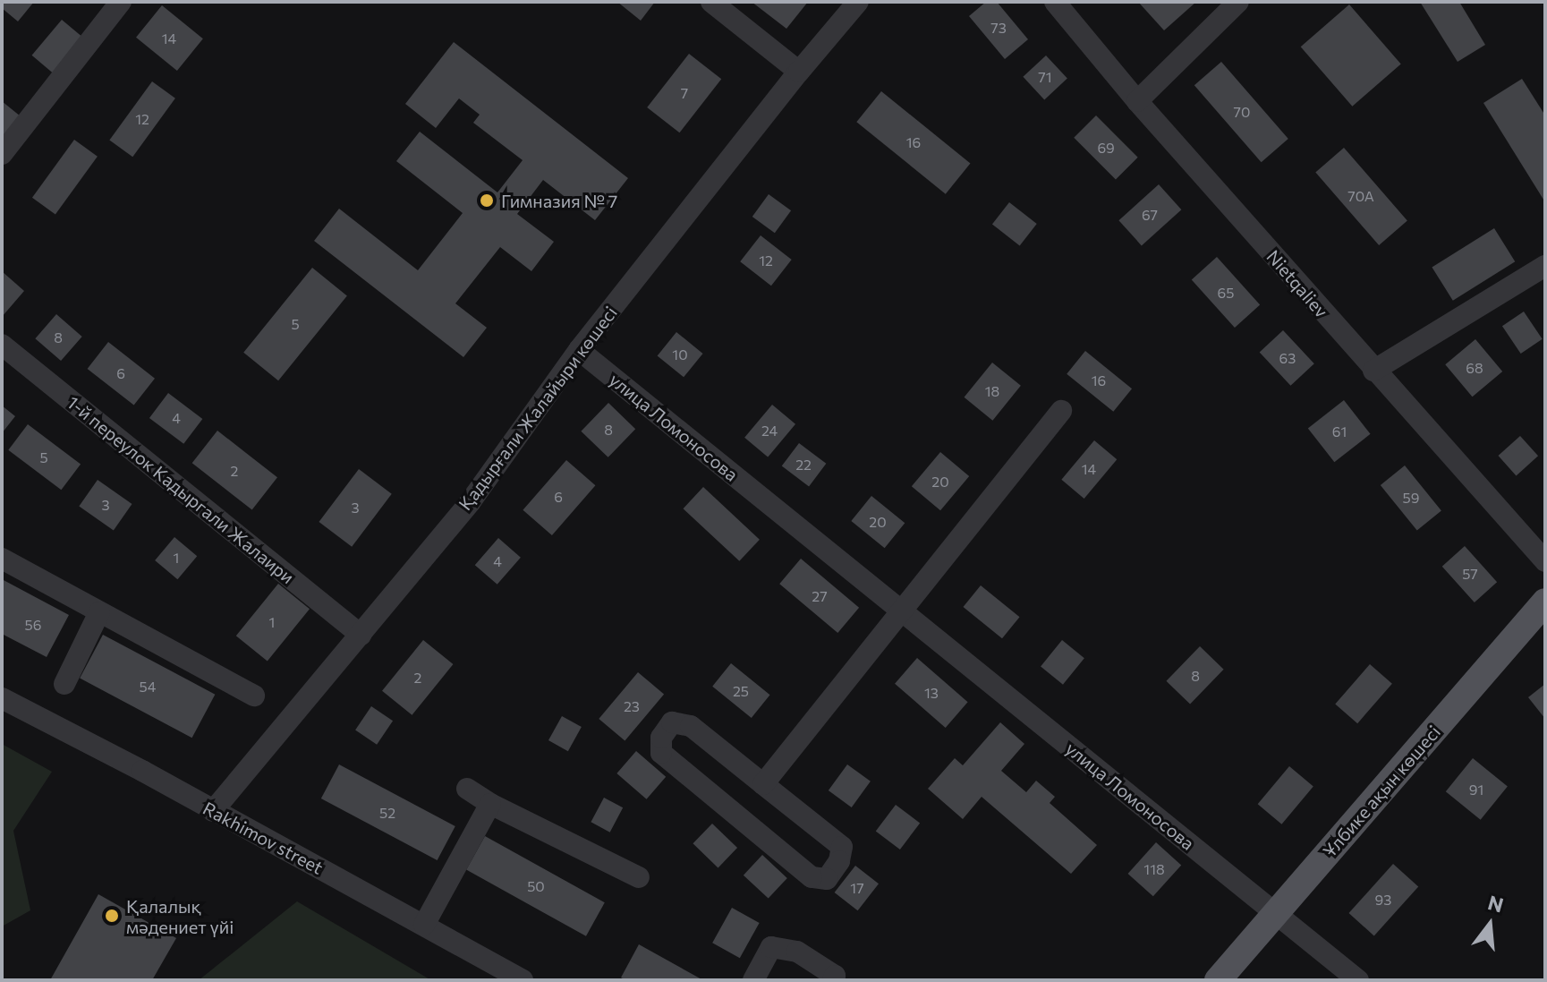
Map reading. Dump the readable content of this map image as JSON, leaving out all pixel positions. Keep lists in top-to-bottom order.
{
  "streets": {
    "main road": ["Ұлбике ақын көшесі"],
    "street": [
      "Nietqaliev",
      "Қадырғали Жалайыри көшесі",
      "улица Ломоносова",
      "1-й переулок Кадыргали Жалаири",
      "Rakhimov street"
    ]
  },
  "crossings": [
    ["Қадырғали Жалайыри көшесі", "улица Ломоносова"],
    ["Қадырғали Жалайыри көшесі", "1-й переулок Кадыргали Жалаири"],
    ["Қадырғали Жалайыри көшесі", "Rakhimov street"],
    ["улица Ломоносова", "Ұлбике ақын көшесі"]
  ],
  "places": ["Гимназия № 7", "Қалалық мәдениет үйі"],
  "house_numbers": [
    "73",
    "14",
    "71",
    "7",
    "70",
    "12",
    "16",
    "69",
    "70А",
    "67",
    "12",
    "65",
    "5",
    "8",
    "10",
    "63",
    "68",
    "6",
    "16",
    "18",
    "4",
    "8",
    "24",
    "61",
    "5",
    "22",
    "14",
    "2",
    "20",
    "6",
    "59",
    "3",
    "3",
    "20",
    "1",
    "4",
    "57",
    "27",
    "1",
    "56",
    "8",
    "2",
    "54",
    "25",
    "13",
    "23",
    "91",
    "52",
    "118",
    "50",
    "17",
    "93"
  ],
  "north": "top"
}
